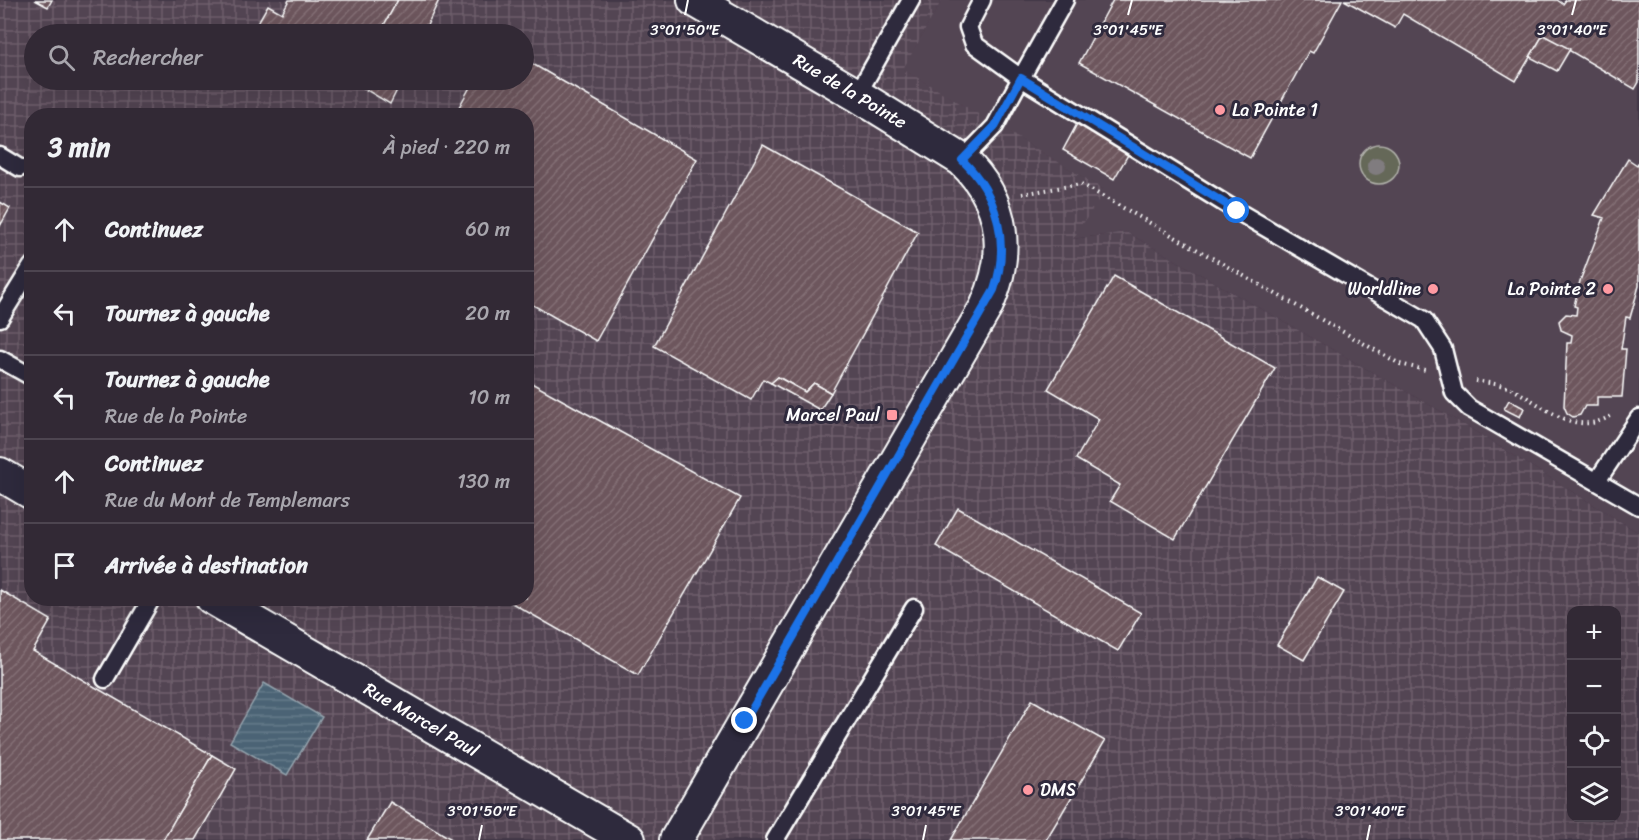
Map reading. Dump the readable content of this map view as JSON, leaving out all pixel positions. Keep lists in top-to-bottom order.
{
  "streets": {
    "street": ["Rue de la Pointe", "Rue Marcel Paul"]
  },
  "places": {
    "other": [
      "La Pointe 1",
      "Worldline",
      "La Pointe 2",
      "DMS"
    ],
    "transit": ["Marcel Paul"]
  },
  "page": {
    "search": "Rechercher",
    "heading": ["3 min", "À pied · 220 m"],
    "list": [
      ["Continuez", "60 m"],
      ["Tournez à gauche", "20 m"],
      ["Tournez à gauche", "Rue de la Pointe", "10 m"],
      ["Continuez", "Rue du Mont de Templemars", "130 m"],
      "Arrivée à destination"
    ],
    "map_buttons": ["+", "−"]
  },
  "coordinates": ["3°01'50\"E", "3°01'45\"E", "3°01'40\"E"]
}
